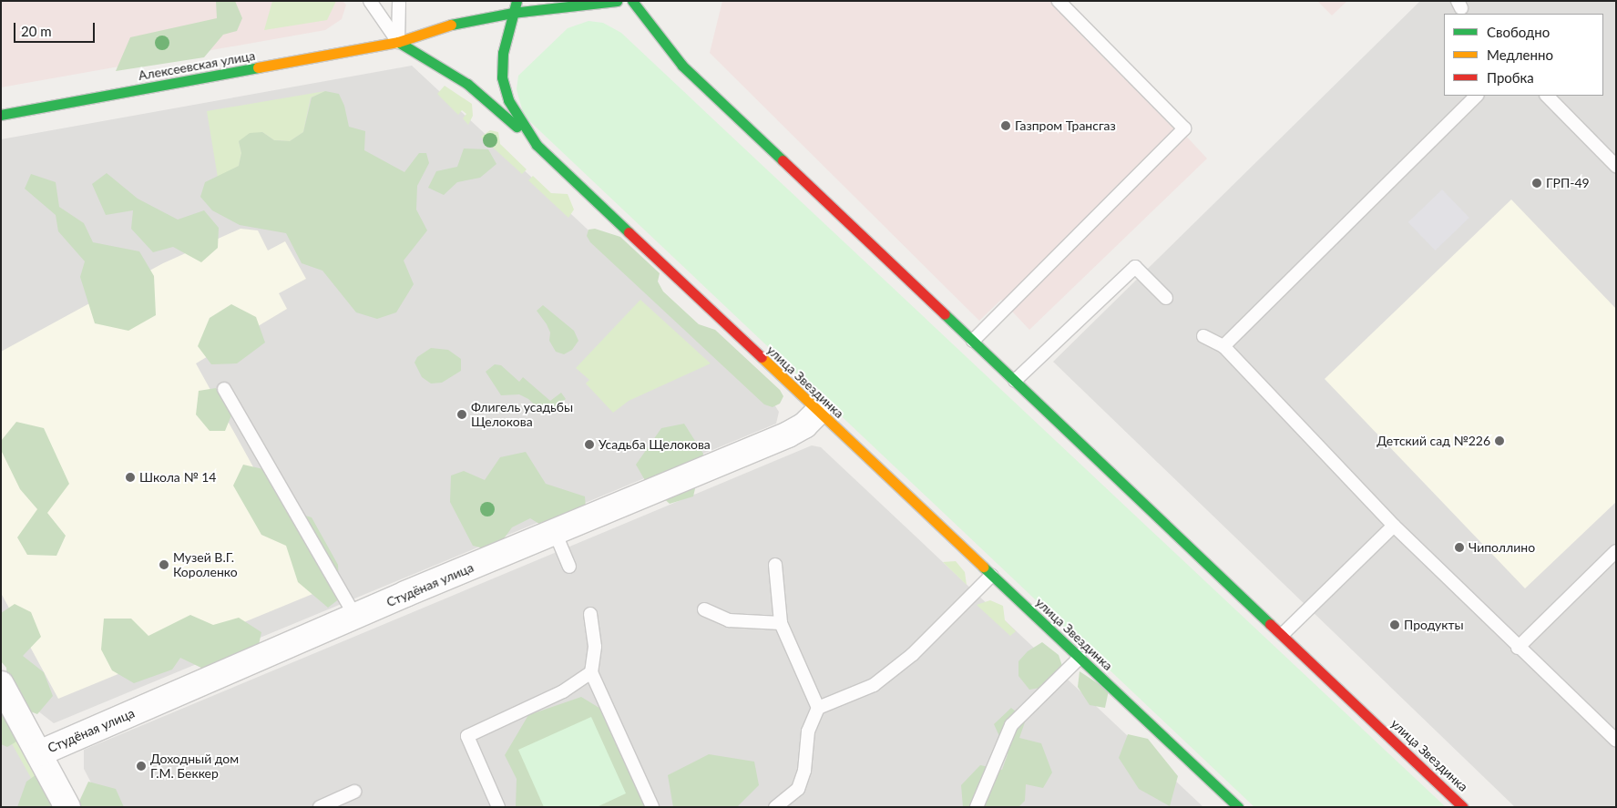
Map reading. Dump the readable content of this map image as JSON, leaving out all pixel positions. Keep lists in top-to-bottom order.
{
  "streets": {
    "street": ["Алексеевская улица", "улица Звездинка", "Студёная улица"]
  },
  "crossings": [
    ["Алексеевская улица", "улица Звездинка"],
    ["улица Звездинка", "Студёная улица"]
  ],
  "places": [
    "Газпром Трансгаз",
    "ГРП-49",
    "Флигель усадьбы Щелокова",
    "Детский сад №226",
    "Усадьба Щелокова",
    "Школа № 14",
    "Чиполлино",
    "Музей В.Г. Короленко",
    "Продукты",
    "Доходный дом Г.М. Беккер"
  ],
  "legend": ["Свободно", "Медленно", "Пробка"],
  "scale_bar": "20 m"
}
